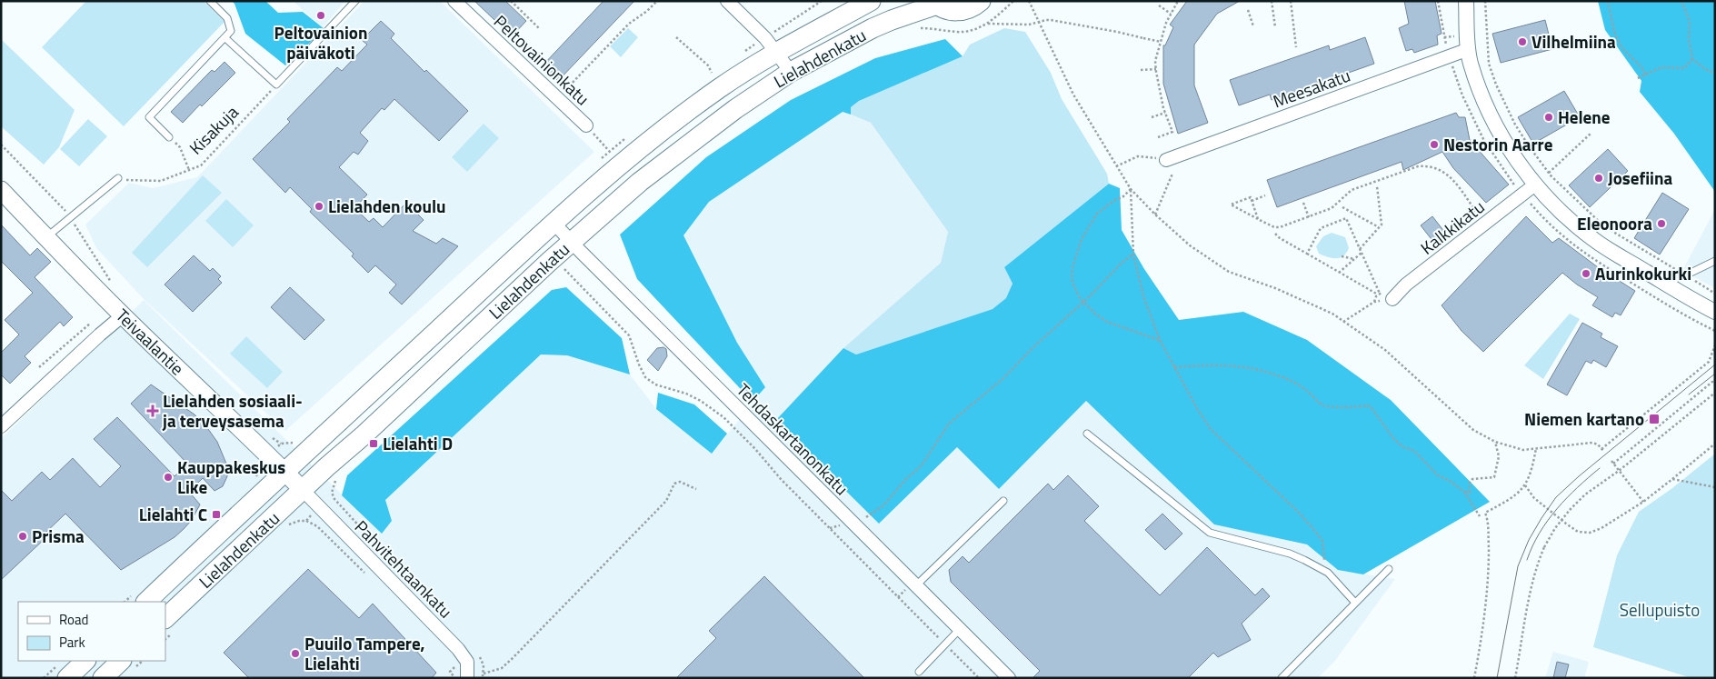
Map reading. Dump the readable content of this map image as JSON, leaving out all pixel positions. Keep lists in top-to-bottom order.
{
  "streets": {
    "main road": ["Lielahdenkatu", "Teivaalantie"],
    "street": [
      "Peltovainionkatu",
      "Meesakatu",
      "Kalkkikatu",
      "Tehdaskartanonkatu",
      "Pahvitehtaankatu"
    ],
    "path": ["Kisakuja"]
  },
  "crossings": [
    ["Lielahdenkatu", "Teivaalantie"],
    ["Lielahdenkatu", "Tehdaskartanonkatu"],
    ["Lielahdenkatu", "Pahvitehtaankatu"],
    ["Teivaalantie", "Pahvitehtaankatu"]
  ],
  "parks": ["Sellupuisto"],
  "places": {
    "other": [
      "Peltovainion päiväkoti",
      "Vilhelmiina",
      "Helene",
      "Nestorin Aarre",
      "Josefiina",
      "Lielahden koulu",
      "Eleonoora",
      "Aurinkokurki",
      "Kauppakeskus Like",
      "Prisma",
      "Puuilo Tampere, Lielahti"
    ],
    "health": ["Lielahden sosiaali- ja terveysasema"],
    "transit": ["Niemen kartano", "Lielahti D", "Lielahti C"]
  },
  "legend": ["Road", "Park"]
}
